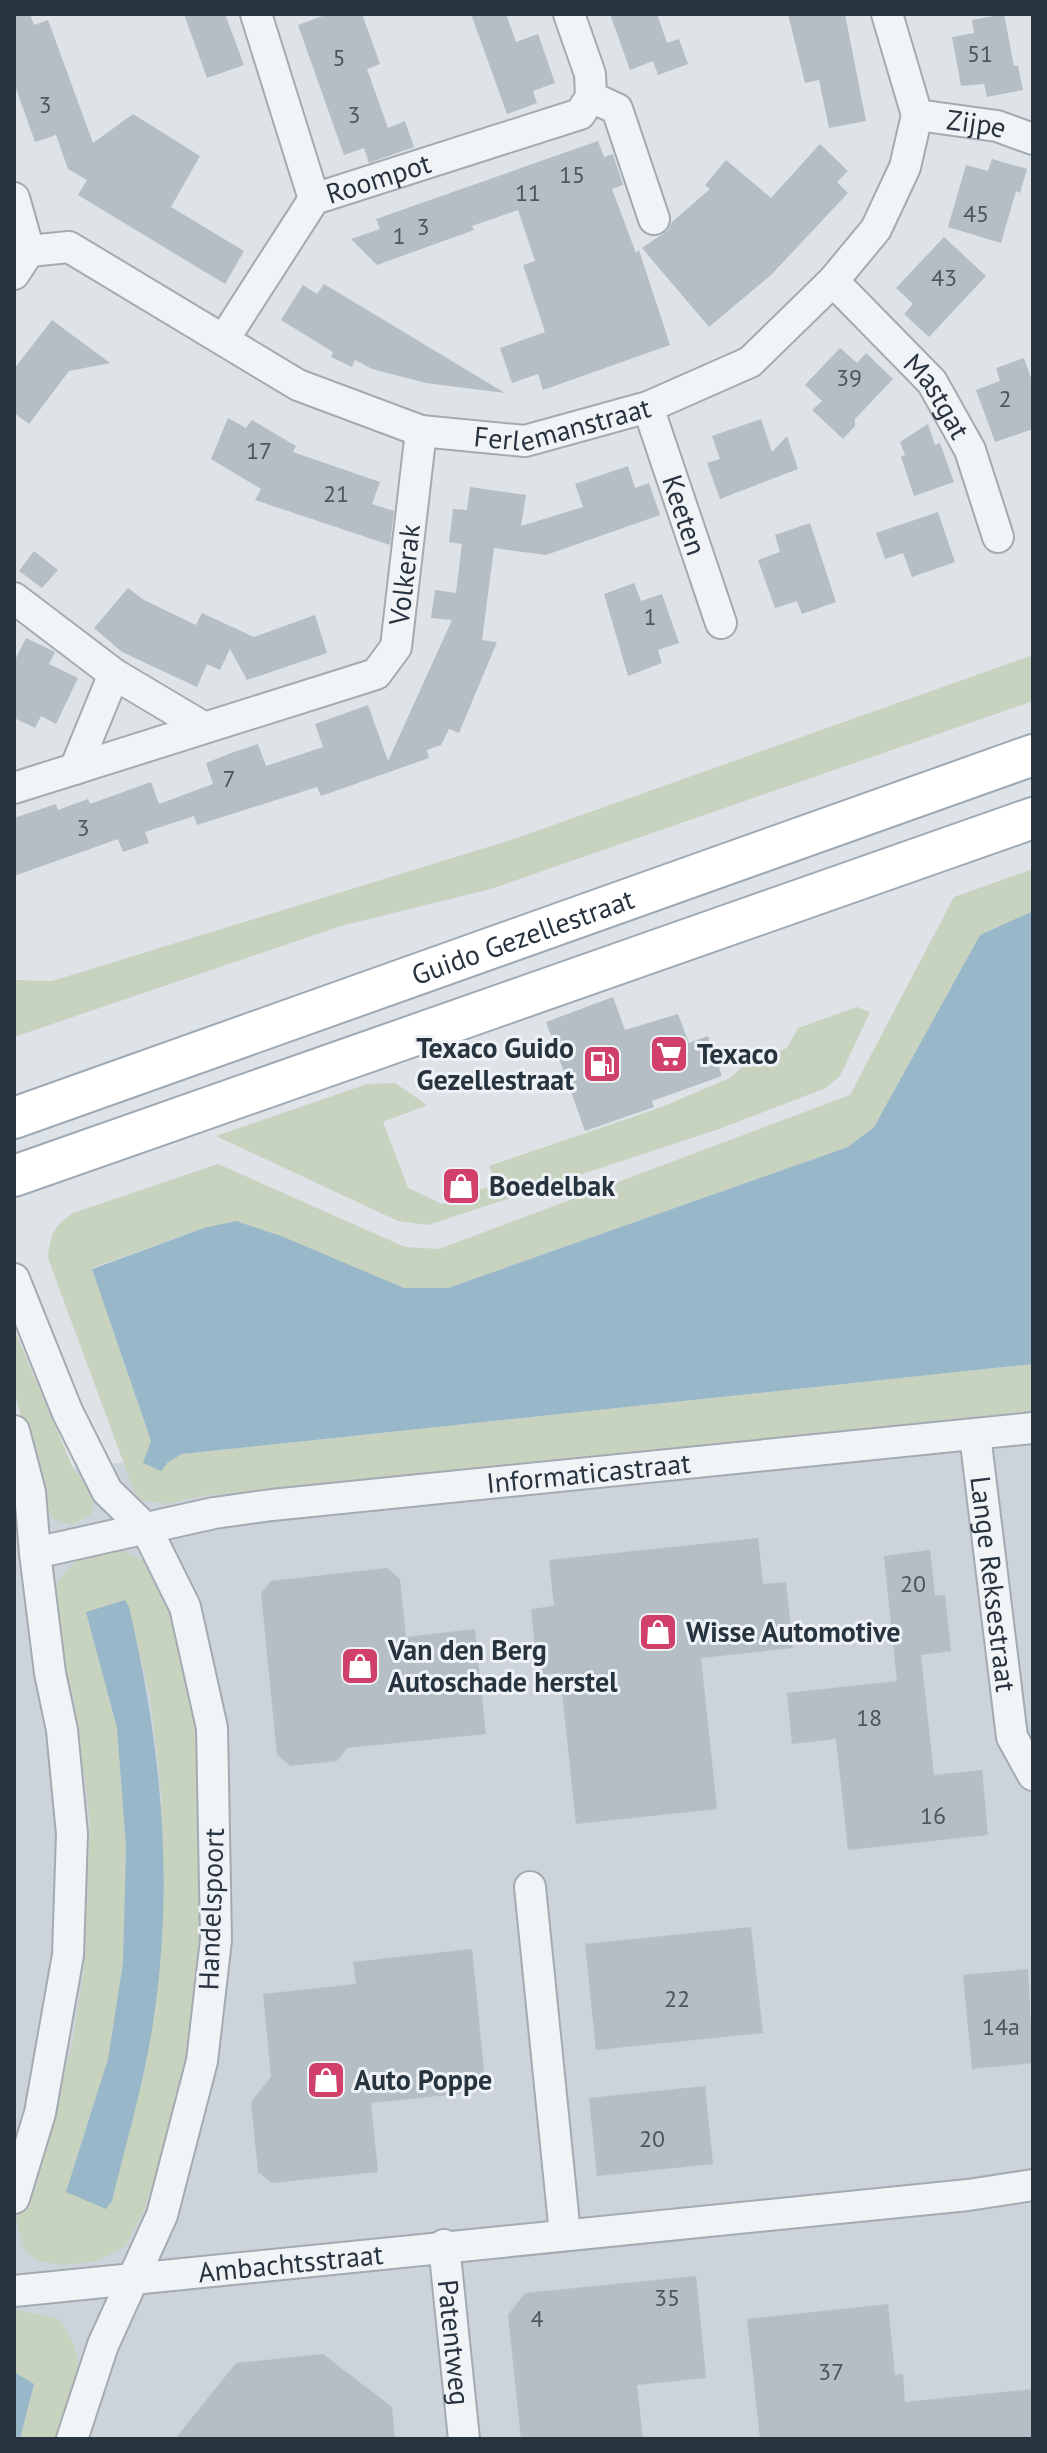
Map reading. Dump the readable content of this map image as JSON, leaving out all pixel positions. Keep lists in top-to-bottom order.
{
  "streets": {
    "main road": ["Guido Gezellestraat"],
    "street": [
      "Zijpe",
      "Roompot",
      "Mastgat",
      "Ferlemanstraat",
      "Keeten",
      "Volkerak",
      "Informaticastraat",
      "Lange Reksestraat",
      "Handelspoort",
      "Ambachtsstraat",
      "Patentweg"
    ]
  },
  "crossings": [
    ["Zijpe", "Ferlemanstraat"],
    ["Roompot", "Ferlemanstraat"],
    ["Mastgat", "Ferlemanstraat"],
    ["Ferlemanstraat", "Keeten"],
    ["Ferlemanstraat", "Volkerak"],
    ["Informaticastraat", "Lange Reksestraat"],
    ["Informaticastraat", "Handelspoort"],
    ["Handelspoort", "Ambachtsstraat"],
    ["Ambachtsstraat", "Patentweg"]
  ],
  "places": {
    "supermarket": ["Texaco"],
    "fuel station": ["Texaco Guido Gezellestraat"],
    "shop": [
      "Boedelbak",
      "Wisse Automotive",
      "Van den Berg Autoschade herstel",
      "Auto Poppe"
    ]
  },
  "house_numbers": [
    "51",
    "5",
    "3",
    "3",
    "15",
    "11",
    "45",
    "3",
    "1",
    "43",
    "39",
    "2",
    "17",
    "21",
    "1",
    "7",
    "3",
    "20",
    "18",
    "16",
    "22",
    "14a",
    "20",
    "35",
    "4",
    "37"
  ]
}
